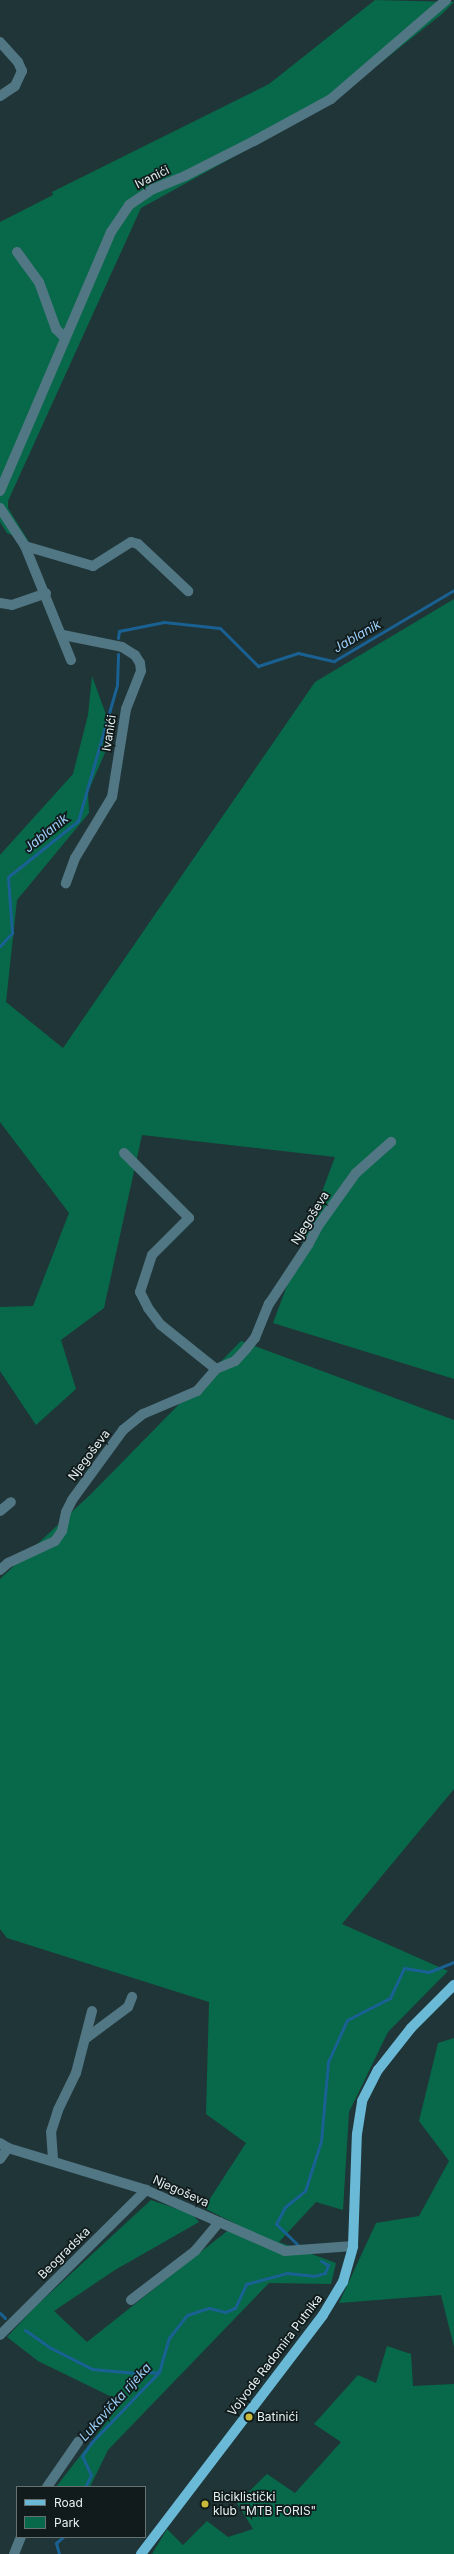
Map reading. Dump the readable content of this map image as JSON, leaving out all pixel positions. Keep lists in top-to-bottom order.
{
  "streets": {
    "main road": ["Vojvode Radomira Putnika"],
    "street": ["Ivanići", "Njegoševa", "Beogradska"]
  },
  "crossings": [
    ["Njegoševa", "Beogradska"],
    ["Njegoševa", "Vojvode Radomira Putnika"]
  ],
  "water": ["Jablanik", "Lukavička rijeka"],
  "places": ["Batinići", "Biciklistički klub \"MTB FORIS\""],
  "legend": ["Road", "Park"]
}
